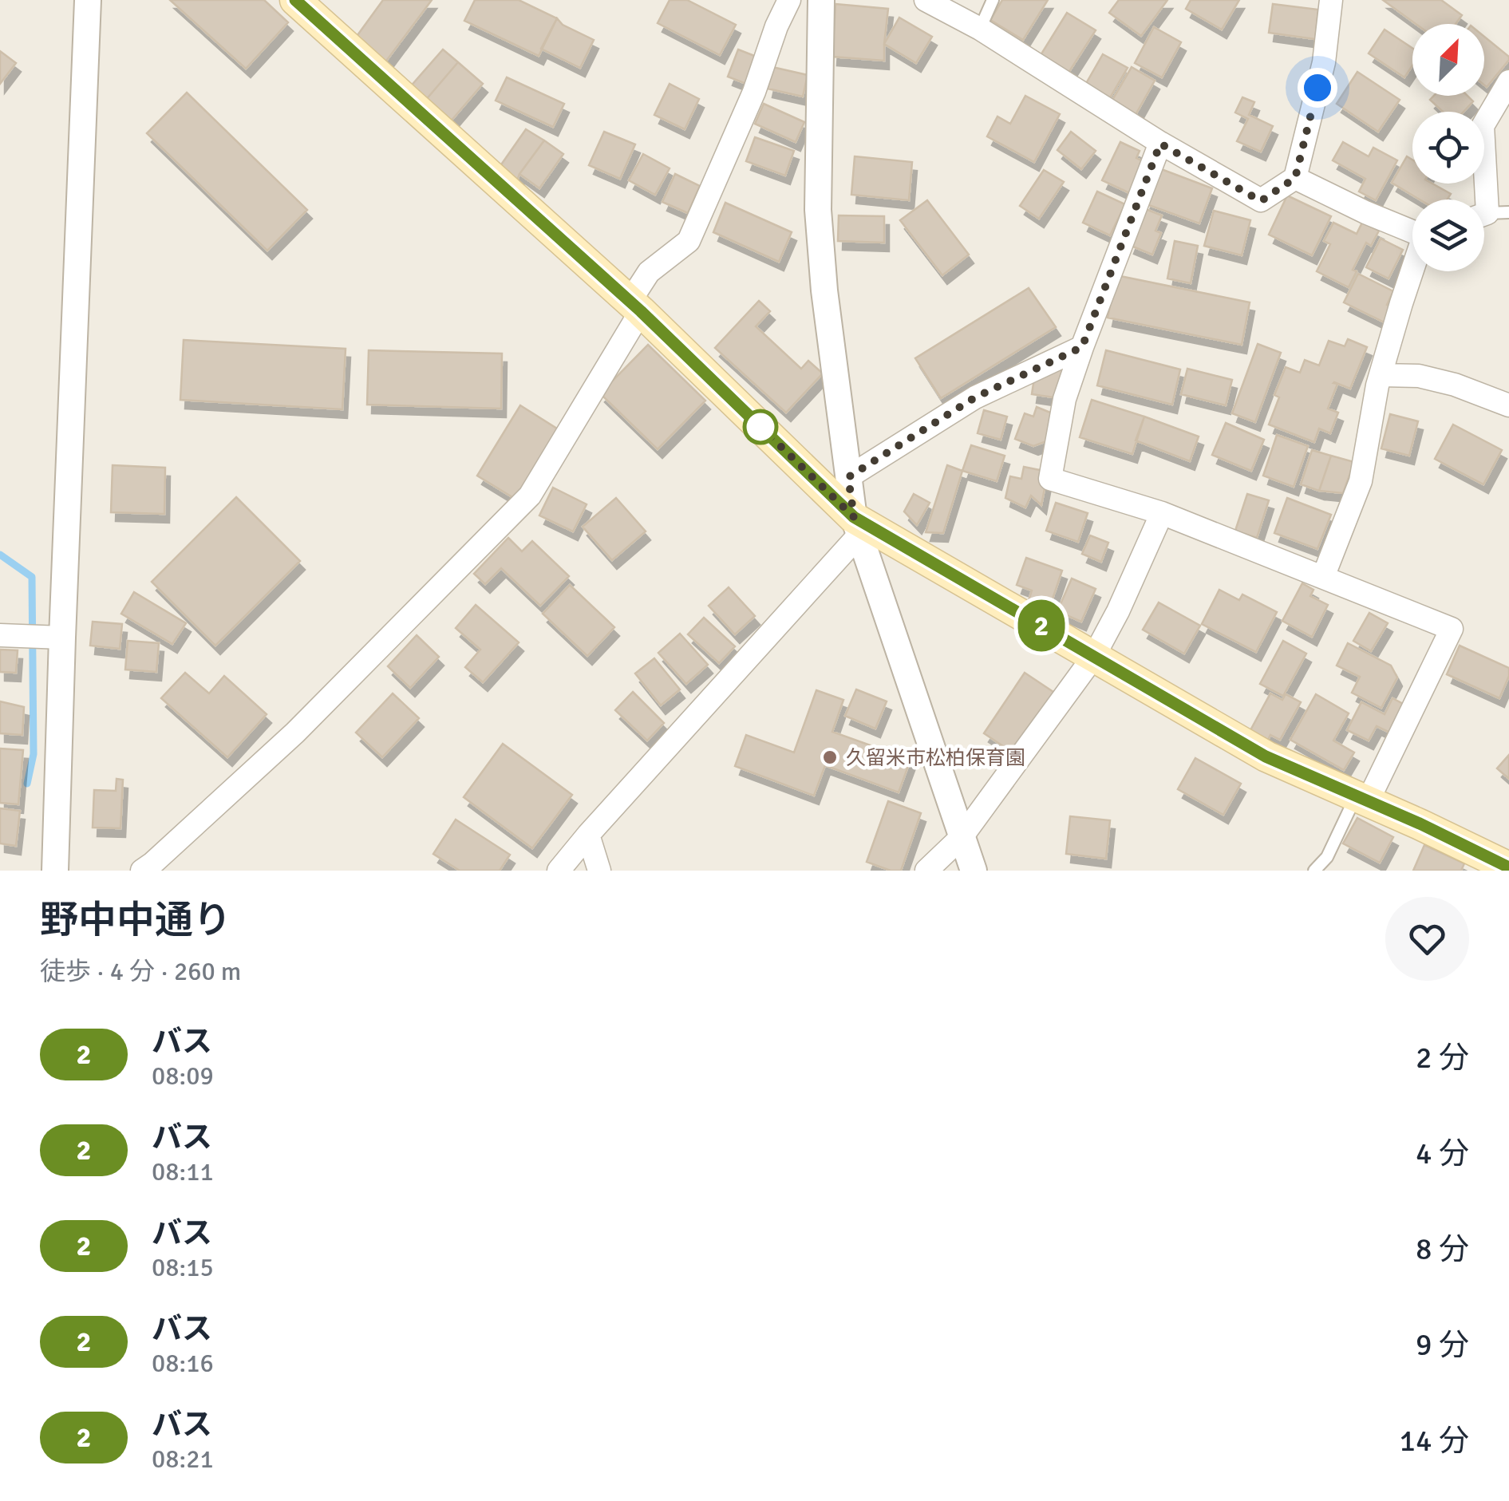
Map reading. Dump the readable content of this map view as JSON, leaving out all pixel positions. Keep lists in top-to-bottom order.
{
  "places": ["久留米市松柏保育園"],
  "lines": ["bus line 2"],
  "north": "top right",
  "page": {
    "on_map": "2",
    "heading": ["野中中通り", "徒歩 · 4 分 · 260 m"],
    "list": [
      {
        "mark": "2",
        "name": "バス",
        "note": "08:09",
        "value": "2 分"
      },
      {
        "mark": "2",
        "name": "バス",
        "note": "08:11",
        "value": "4 分"
      },
      {
        "mark": "2",
        "name": "バス",
        "note": "08:15",
        "value": "8 分"
      },
      {
        "mark": "2",
        "name": "バス",
        "note": "08:16",
        "value": "9 分"
      },
      {
        "mark": "2",
        "name": "バス",
        "note": "08:21",
        "value": "14 分"
      }
    ]
  }
}
